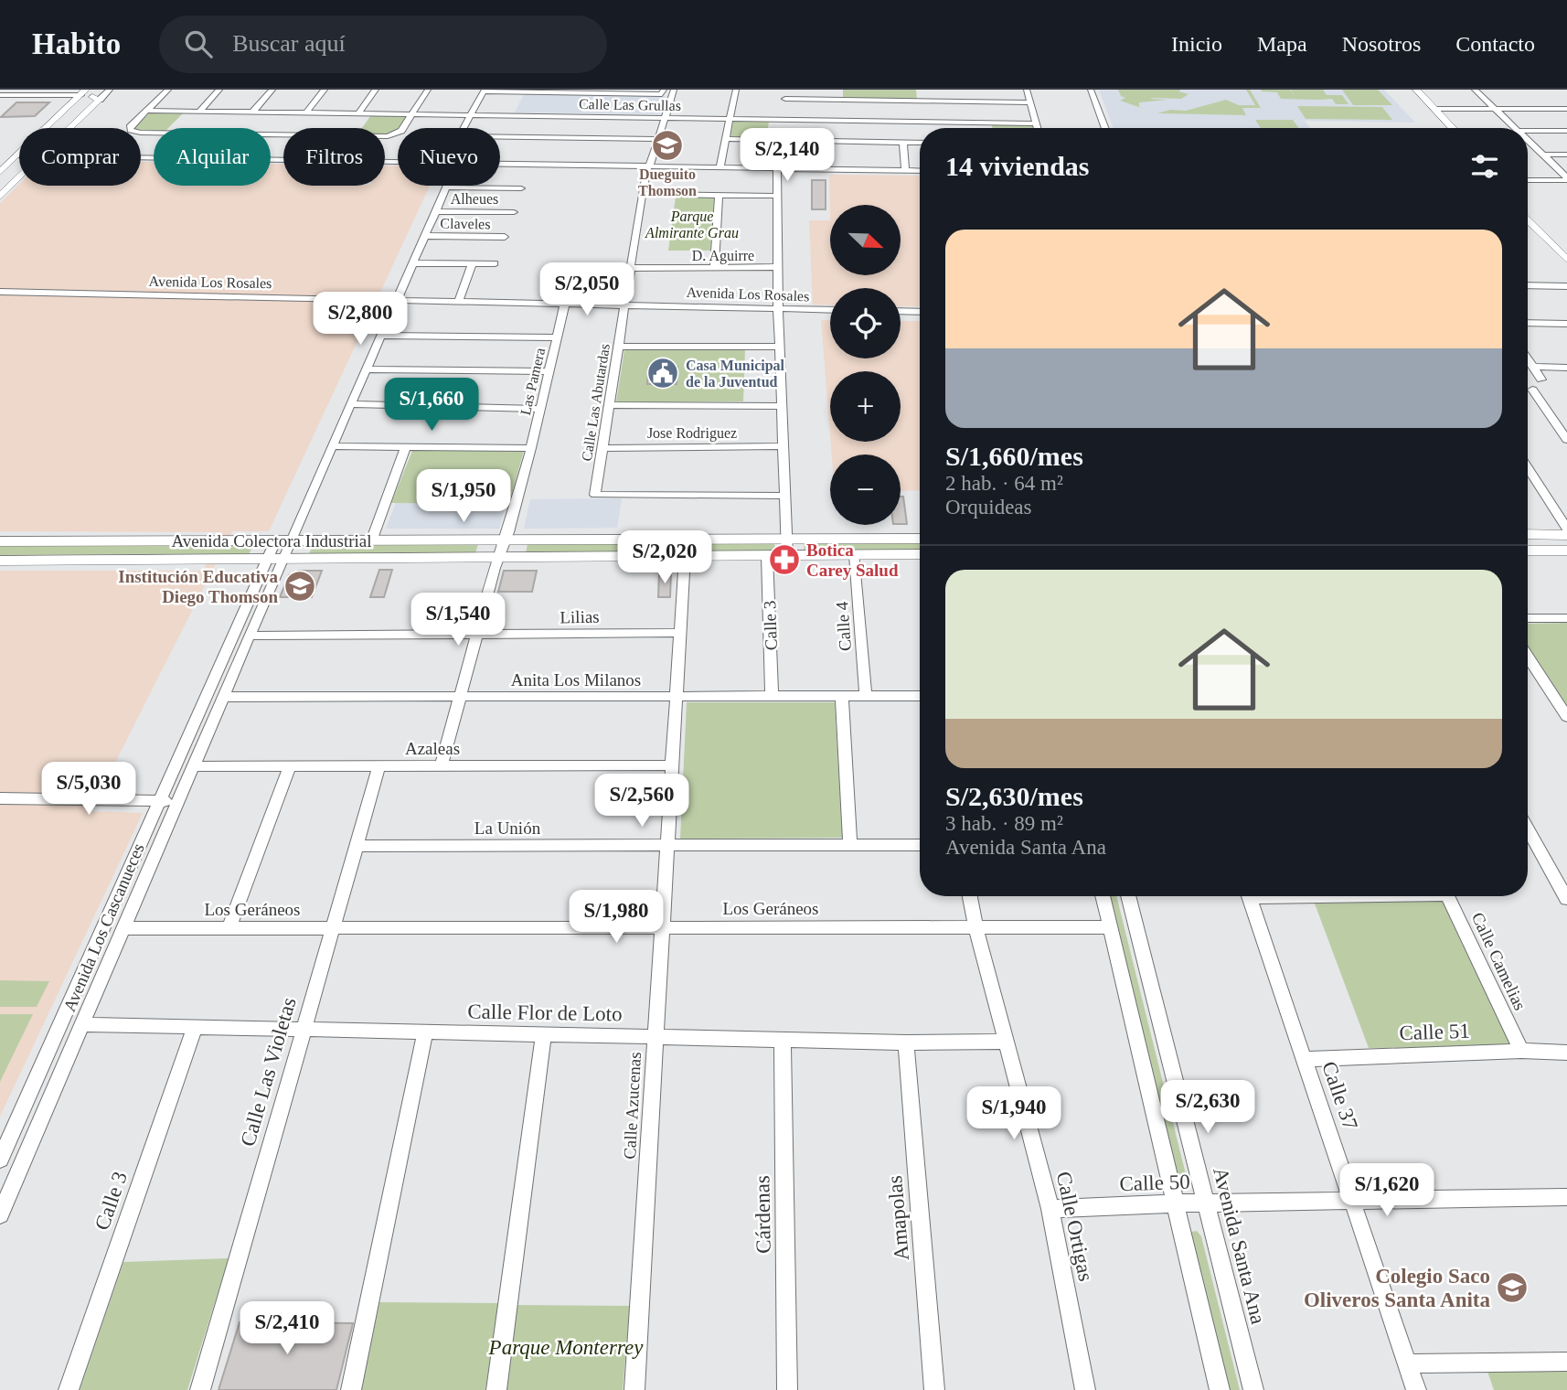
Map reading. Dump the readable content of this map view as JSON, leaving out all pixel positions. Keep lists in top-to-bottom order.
{
  "streets": {
    "main road": ["Avenida Colectora Industrial"],
    "street": [
      "Calle Las Grullas",
      "Alheues",
      "Claveles",
      "D. Aguirre",
      "Avenida Los Rosales",
      "Las Pamera",
      "Calle Las Abutardas",
      "Jose Rodriguez",
      "Lilias",
      "Calle 3",
      "Calle 4",
      "Anita Los Milanos",
      "Azaleas",
      "La Unión",
      "Los Geráneos",
      "Avenida Los Cascanueces",
      "Calle Camelias",
      "Calle Flor de Loto",
      "Calle 51",
      "Calle Las Violetas",
      "Calle 37",
      "Calle Azucenas",
      "Calle 50",
      "Cárdenas",
      "Amapolas",
      "Calle Ortigas",
      "Avenida Santa Ana"
    ]
  },
  "crossings": [
    ["Calle Las Grullas", "Calle Las Abutardas"],
    ["Alheues", "Avenida Los Cascanueces"],
    ["Claveles", "Avenida Los Cascanueces"],
    ["D. Aguirre", "Calle Las Abutardas"],
    ["Avenida Los Rosales", "Las Pamera"],
    ["Avenida Los Rosales", "Calle Las Abutardas"],
    ["Avenida Los Rosales", "Avenida Los Cascanueces"],
    ["Las Pamera", "Avenida Colectora Industrial"],
    ["Calle Las Abutardas", "Jose Rodriguez"],
    ["Avenida Colectora Industrial", "Calle 3"],
    ["Avenida Colectora Industrial", "Calle 4"],
    ["Avenida Colectora Industrial", "Avenida Los Cascanueces"],
    ["Avenida Colectora Industrial", "Calle Azucenas"],
    ["Lilias", "Avenida Los Cascanueces"],
    ["Lilias", "Calle Azucenas"],
    ["Calle 3", "Anita Los Milanos"],
    ["Calle 3", "Calle Flor de Loto"],
    ["Calle 4", "Anita Los Milanos"],
    ["Anita Los Milanos", "Avenida Los Cascanueces"],
    ["Anita Los Milanos", "Calle Azucenas"],
    ["Azaleas", "Avenida Los Cascanueces"],
    ["Azaleas", "Calle Las Violetas"],
    ["Azaleas", "Calle Azucenas"],
    ["La Unión", "Calle Las Violetas"],
    ["La Unión", "Calle Azucenas"],
    ["Los Geráneos", "Avenida Los Cascanueces"],
    ["Los Geráneos", "Calle Las Violetas"],
    ["Los Geráneos", "Calle Azucenas"],
    ["Los Geráneos", "Calle Ortigas"],
    ["Avenida Los Cascanueces", "Calle Flor de Loto"],
    ["Calle Camelias", "Calle 51"],
    ["Calle Flor de Loto", "Calle Las Violetas"],
    ["Calle Flor de Loto", "Calle Azucenas"],
    ["Calle Flor de Loto", "Cárdenas"],
    ["Calle Flor de Loto", "Amapolas"],
    ["Calle Flor de Loto", "Calle Ortigas"],
    ["Calle 51", "Calle 37"],
    ["Calle 37", "Calle 50"],
    ["Calle 50", "Calle Ortigas"],
    ["Calle 50", "Avenida Santa Ana"]
  ],
  "parks": ["Parque Almirante Grau", "Parque Monterrey"],
  "places": {
    "school or university": ["Dueguito Thomson", "Institución Educativa Diego Thomson", "Colegio Saco Oliveros Santa Anita"],
    "public building": ["Casa Municipal de la Juventud"],
    "pharmacy": ["Botica Carey Salud"]
  },
  "north": "bottom right",
  "page": {
    "header": "Habito",
    "search": "Buscar aquí",
    "nav": [
      "Inicio",
      "Mapa",
      "Nosotros",
      "Contacto"
    ],
    "price": [
      "S/2,140",
      "S/2,050",
      "S/2,800",
      "S/1,660",
      "S/1,950",
      "S/2,020",
      "S/1,540",
      "S/5,030",
      "S/2,560",
      "S/1,980",
      "S/2,630",
      "S/1,940",
      "S/1,620",
      "S/2,410"
    ],
    "chip": [
      "Comprar",
      "Alquilar",
      "Filtros",
      "Nuevo"
    ],
    "heading": "14 viviendas",
    "map_buttons": ["+", "−"],
    "list": [
      {
        "name": "S/1,660/mes",
        "note": "2 hab. · 64 m² · Orquideas"
      },
      {
        "name": "S/2,630/mes",
        "note": "3 hab. · 89 m² · Avenida Santa Ana"
      }
    ]
  }
}
